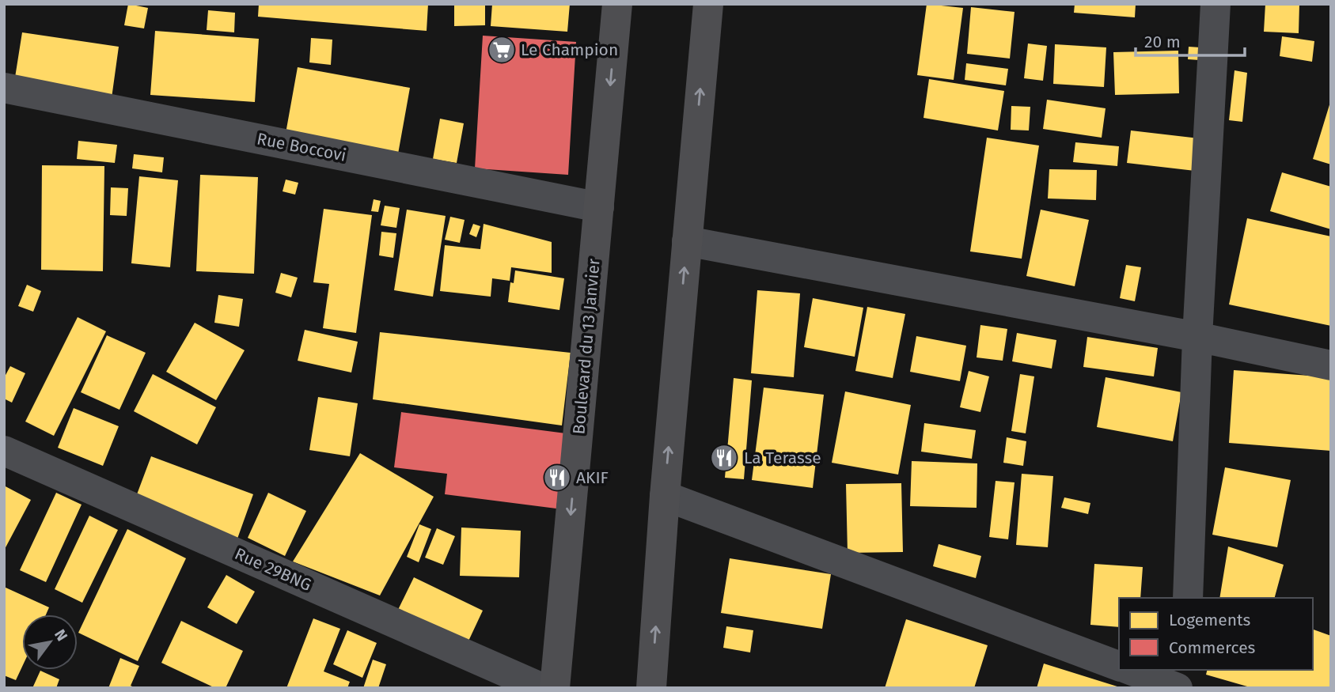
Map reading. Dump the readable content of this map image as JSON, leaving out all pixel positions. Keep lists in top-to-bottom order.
{
  "streets": {
    "highway": ["Boulevard du 13 Janvier"],
    "street": ["Rue Boccovi", "Rue 29BNG"]
  },
  "crossings": [
    ["Rue Boccovi", "Boulevard du 13 Janvier"]
  ],
  "places": {
    "supermarket": ["Le Champion"],
    "restaurant": ["La Terasse", "AKIF"]
  },
  "legend": ["Logements", "Commerces"],
  "scale_bar": "20 m",
  "north": "top right"
}
